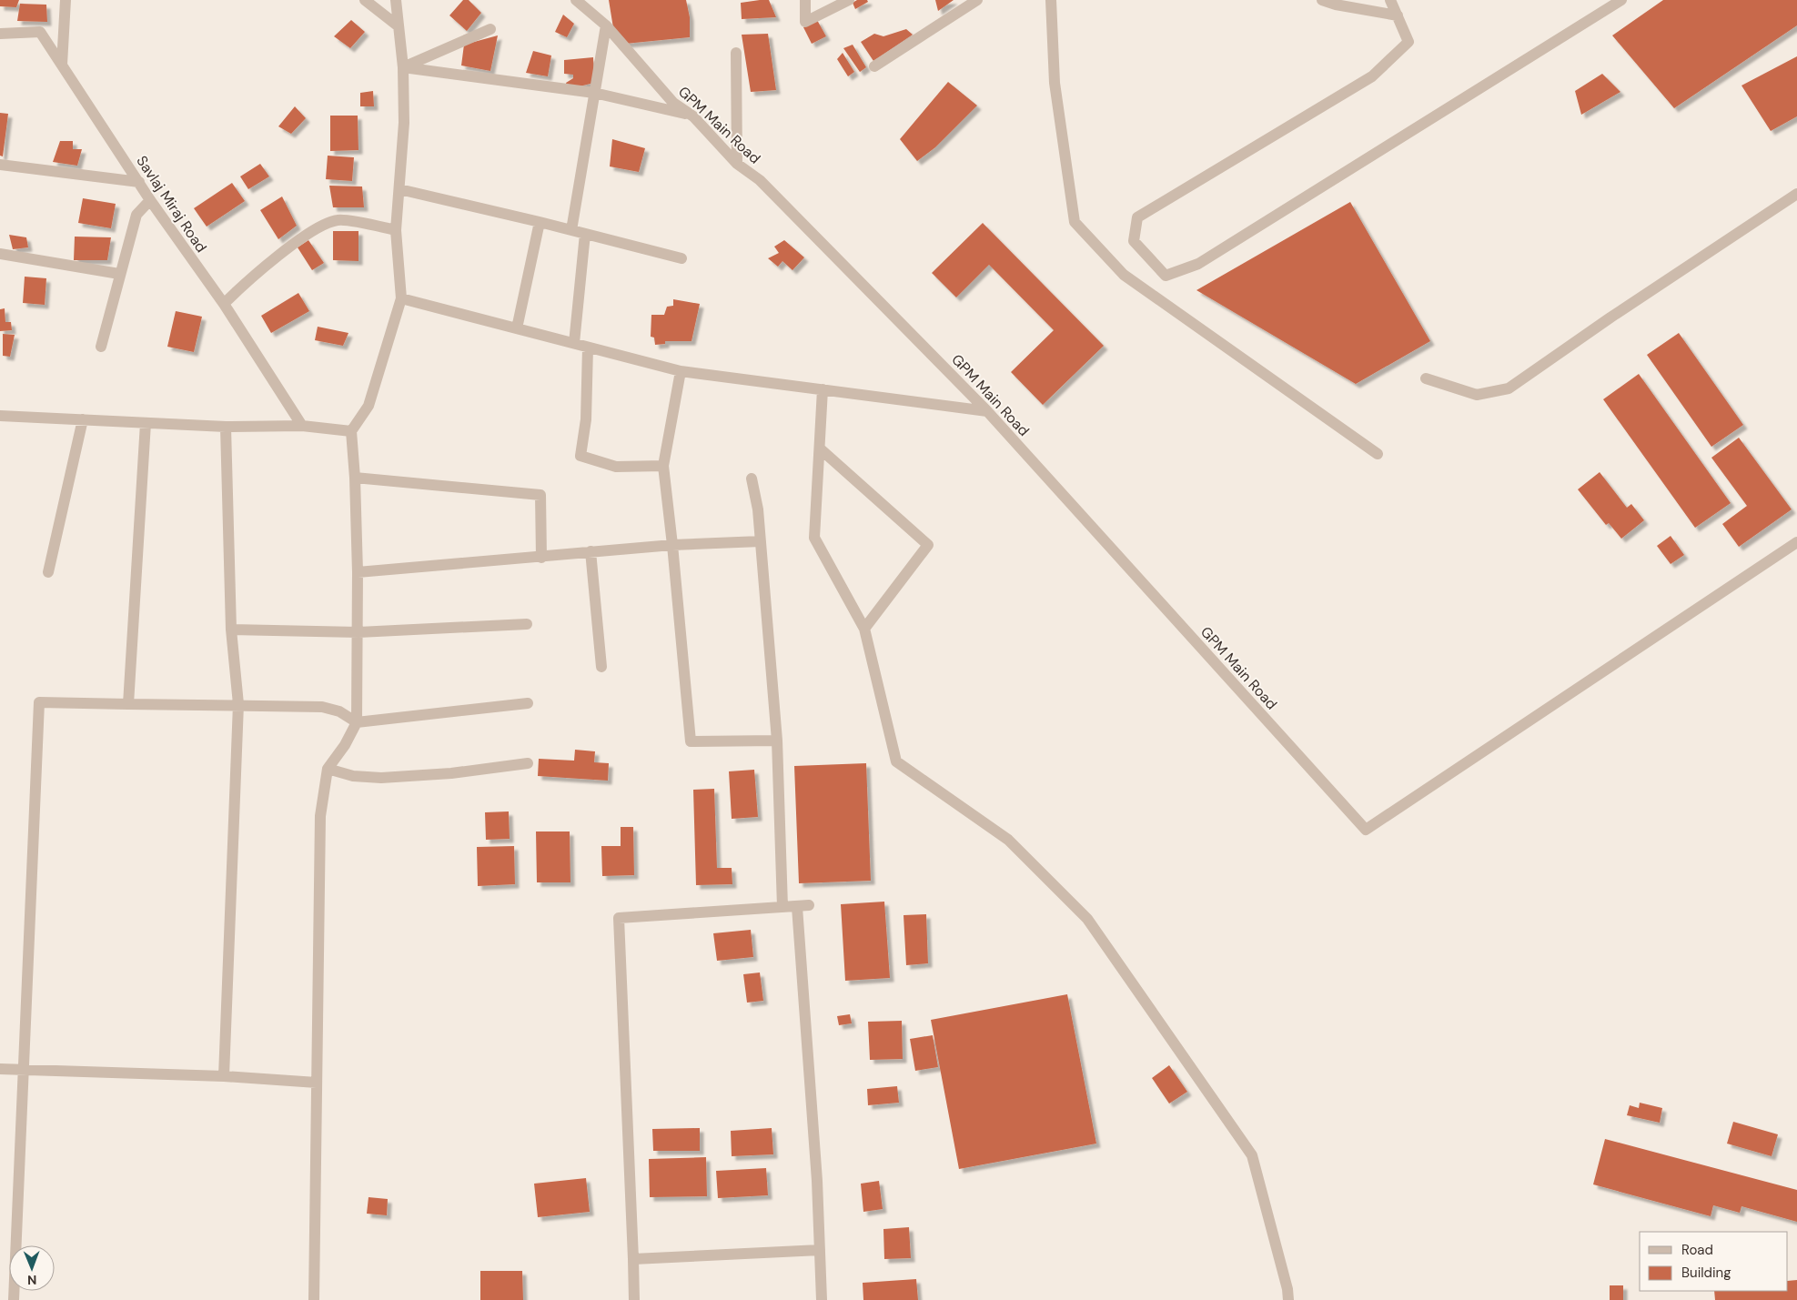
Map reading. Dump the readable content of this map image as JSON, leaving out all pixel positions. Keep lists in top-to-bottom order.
{
  "streets": {
    "street": ["GPM Main Road", "Savlaj Miraj Road"]
  },
  "legend": ["Road", "Building"],
  "north": "bottom"
}
